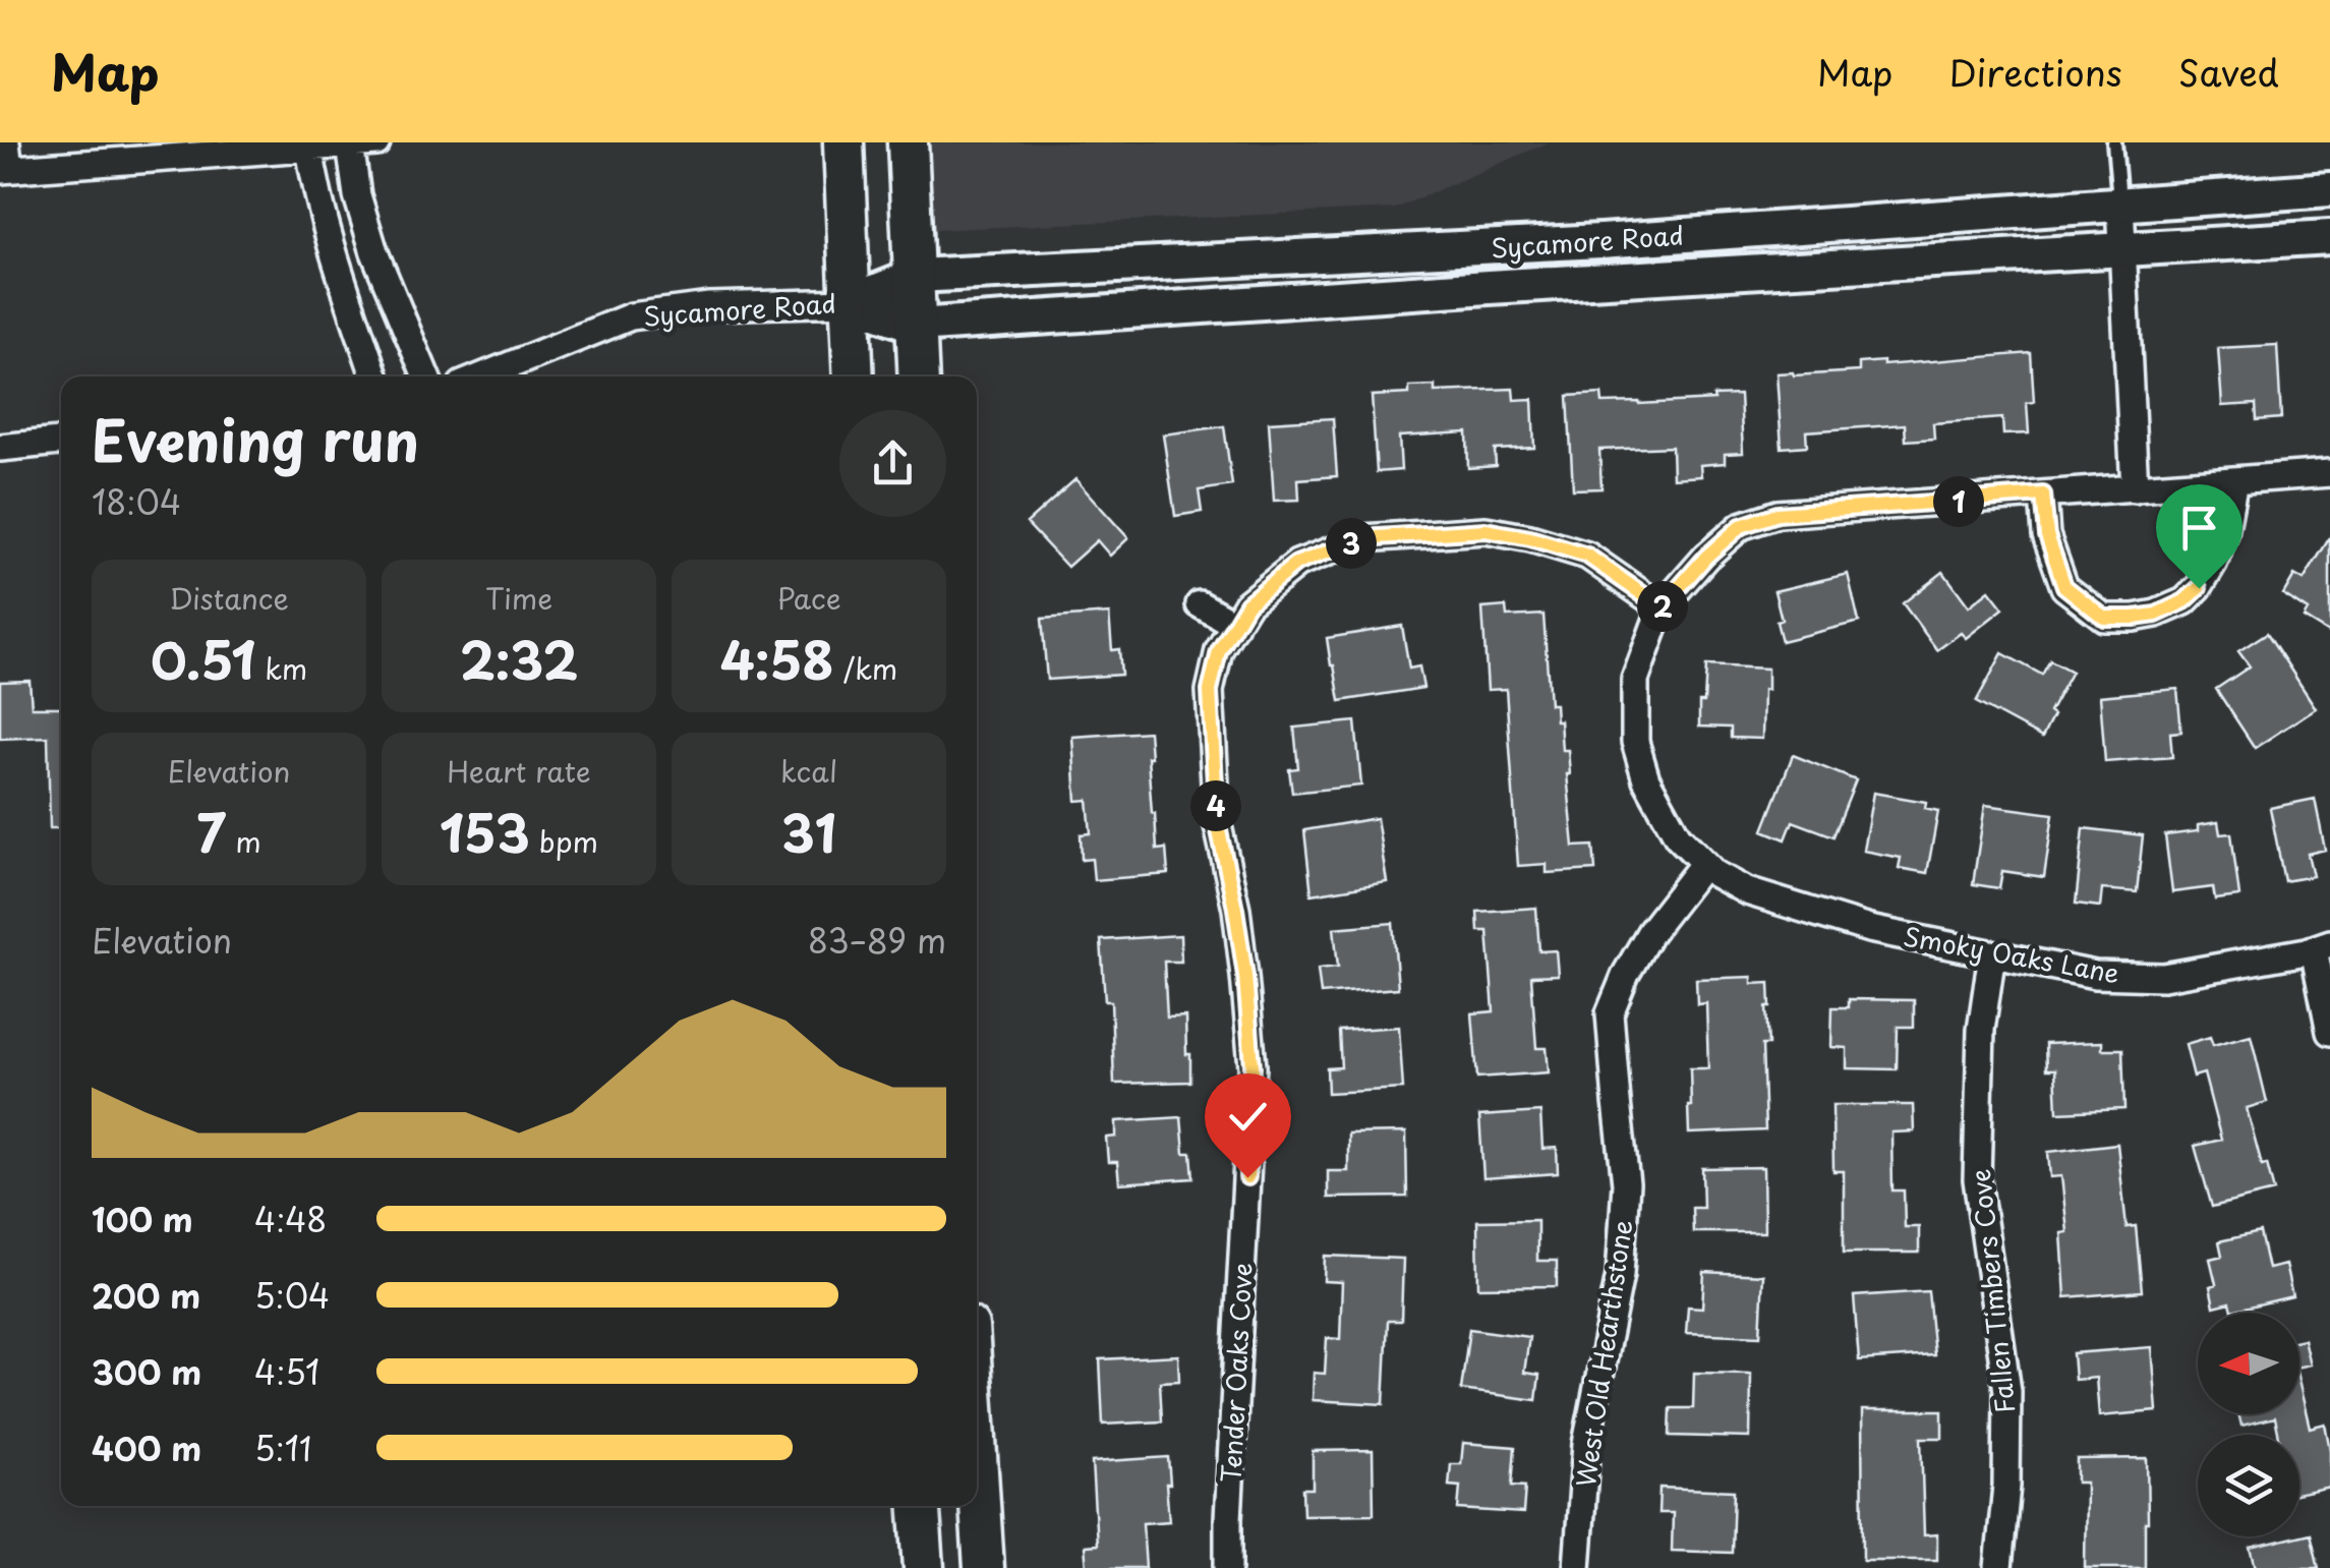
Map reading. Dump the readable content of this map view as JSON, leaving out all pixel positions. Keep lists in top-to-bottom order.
{
  "streets": {
    "street": [
      "Sycamore Road",
      "Smoky Oaks Lane",
      "Fallen Timbers Cove",
      "West Old Hearthstone",
      "Tender Oaks Cove"
    ]
  },
  "crossings": [
    ["Smoky Oaks Lane", "Fallen Timbers Cove"],
    ["Smoky Oaks Lane", "West Old Hearthstone"],
    ["Smoky Oaks Lane", "Tender Oaks Cove"]
  ],
  "north": "left",
  "page": {
    "header": "Map",
    "nav": ["Map", "Directions", "Saved"],
    "heading": ["Evening run", "18:04"],
    "pins": [
      "1",
      "3",
      "2",
      "4"
    ],
    "stats": [
      ["Distance", "0.51 km"],
      ["Time", "2:32"],
      ["Pace", "4:58 /km"],
      ["Elevation", "7 m"],
      ["Heart rate", "153 bpm"],
      ["kcal", "31"]
    ],
    "chart": ["Elevation", "83–89 m"],
    "list": [
      {
        "name": "100 m",
        "note": "4:48"
      },
      {
        "name": "200 m",
        "note": "5:04"
      },
      {
        "name": "300 m",
        "note": "4:51"
      },
      {
        "name": "400 m",
        "note": "5:11"
      }
    ]
  }
}
